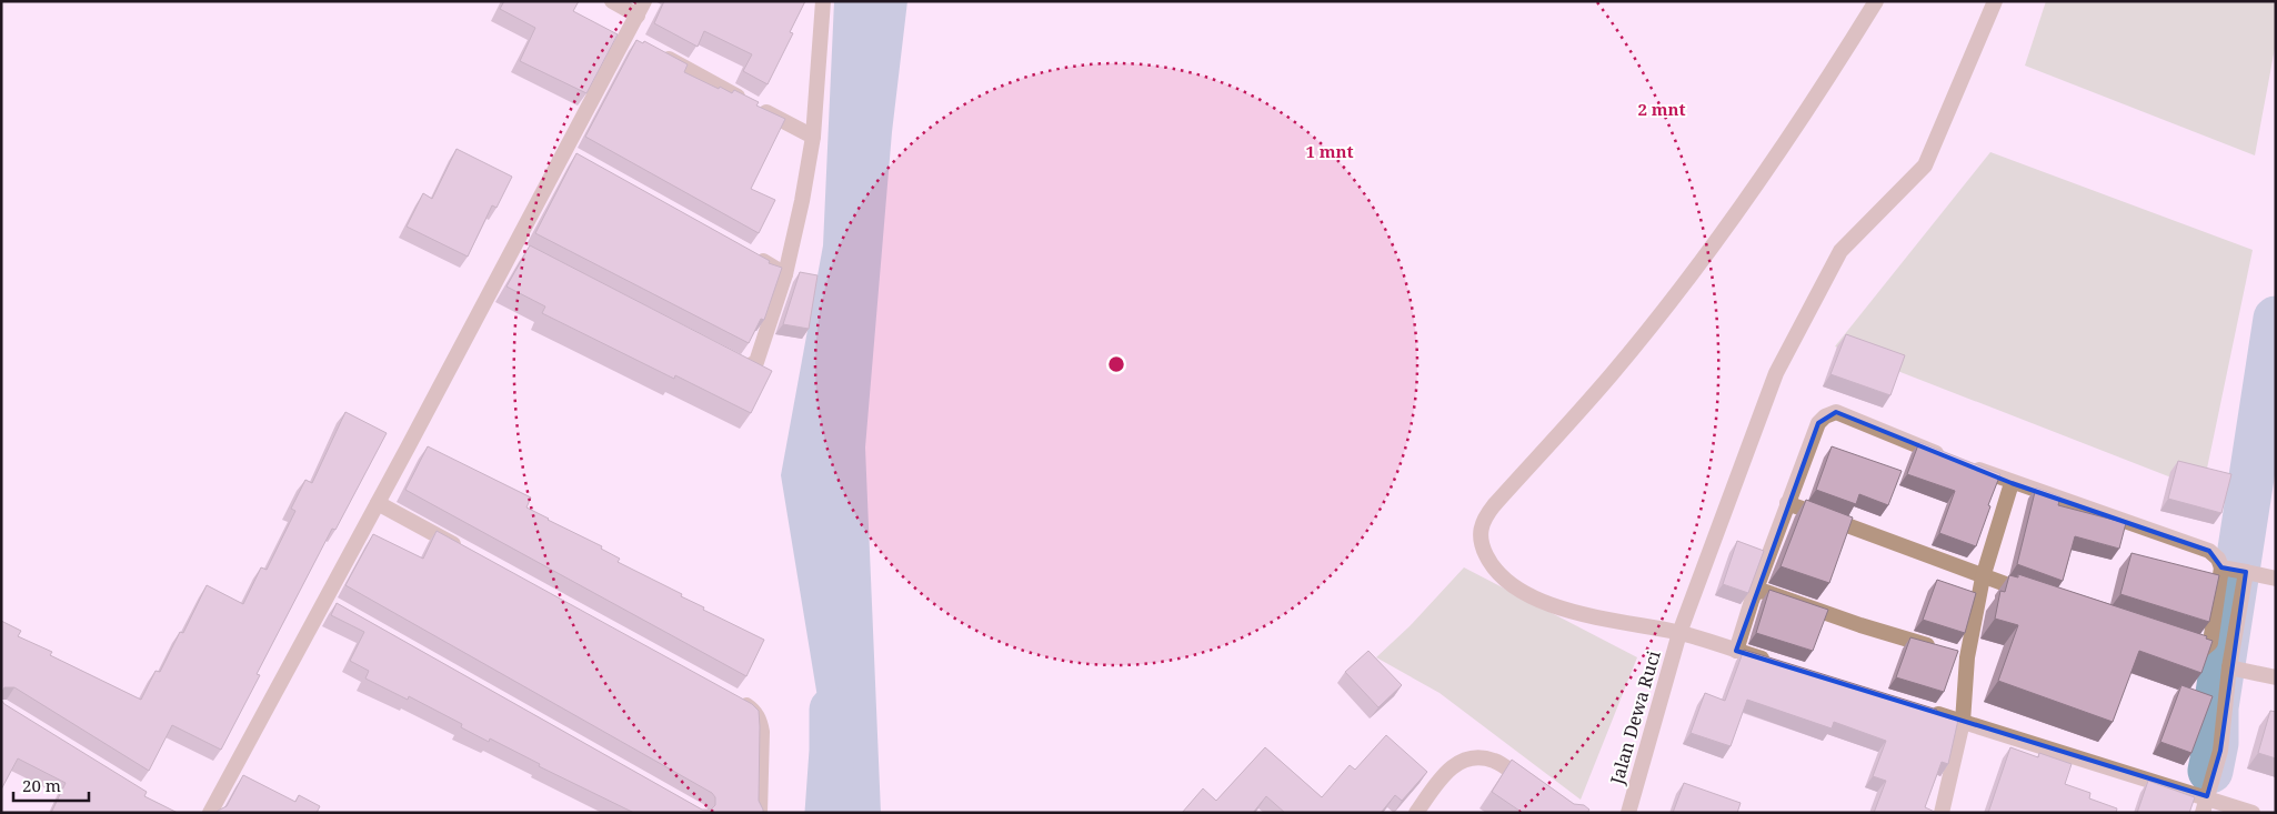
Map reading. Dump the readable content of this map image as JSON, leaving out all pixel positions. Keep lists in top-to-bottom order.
{
  "streets": {
    "street": ["Jalan Dewa Ruci"]
  },
  "scale_bar": "20 m",
  "rings": ["2 mnt", "1 mnt"]
}
